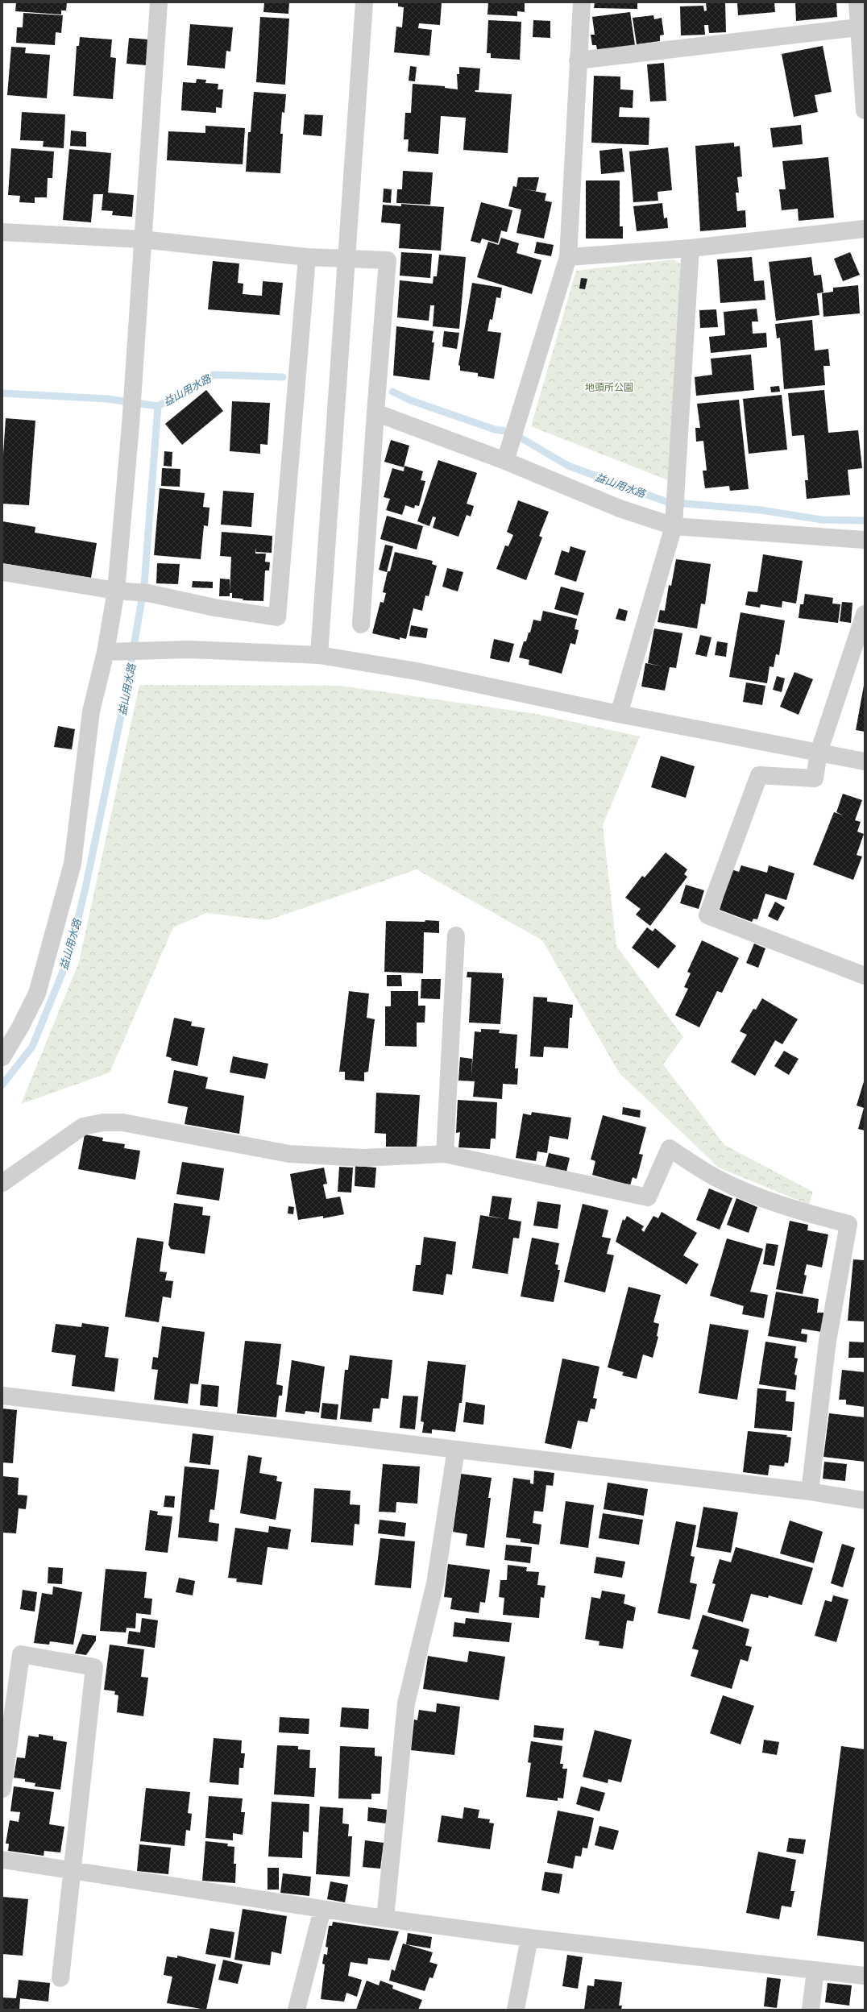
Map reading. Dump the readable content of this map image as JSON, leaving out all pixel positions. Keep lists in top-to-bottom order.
{
  "water": ["益山用水路"],
  "parks": ["地頭所公園"]
}
